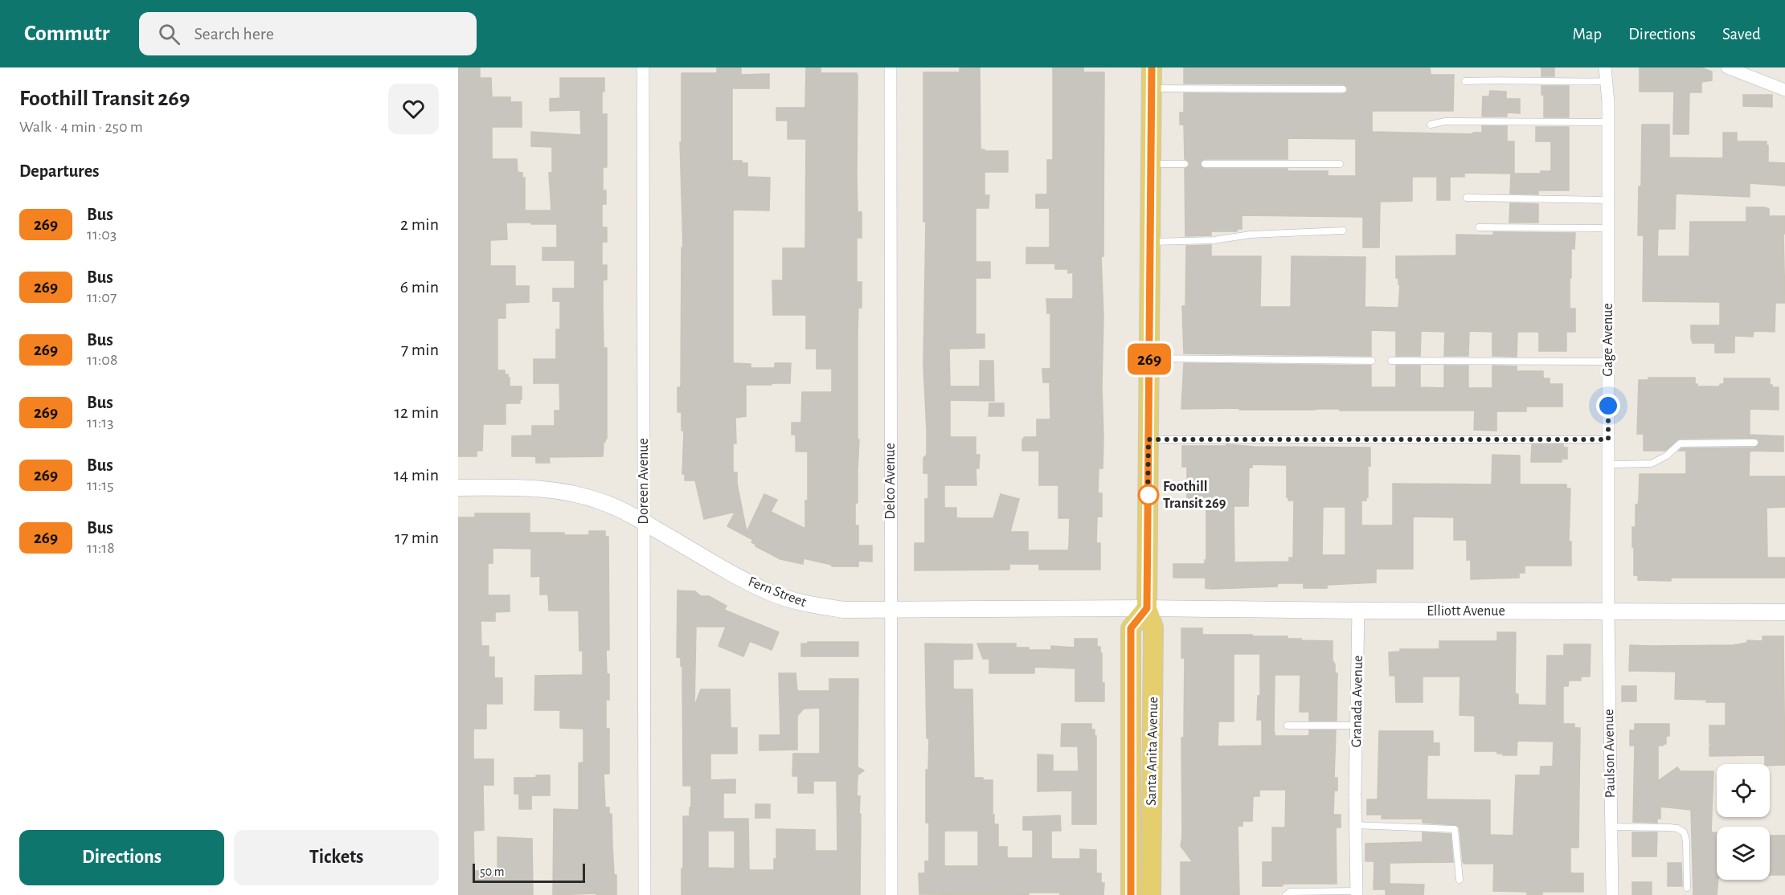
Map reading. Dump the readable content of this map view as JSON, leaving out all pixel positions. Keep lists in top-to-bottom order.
{
  "streets": {
    "main road": ["Santa Anita Avenue"],
    "street": [
      "Gage Avenue",
      "Doreen Avenue",
      "Delco Avenue",
      "Fern Street",
      "Elliott Avenue",
      "Granada Avenue",
      "Paulson Avenue"
    ]
  },
  "crossings": [
    ["Gage Avenue", "Elliott Avenue"],
    ["Gage Avenue", "Paulson Avenue"],
    ["Doreen Avenue", "Fern Street"],
    ["Delco Avenue", "Fern Street"],
    ["Fern Street", "Elliott Avenue"],
    ["Fern Street", "Santa Anita Avenue"],
    ["Elliott Avenue", "Granada Avenue"],
    ["Elliott Avenue", "Santa Anita Avenue"],
    ["Elliott Avenue", "Paulson Avenue"]
  ],
  "places": ["Foothill Transit 269"],
  "lines": ["bus line 269"],
  "scale_bar": "50 m",
  "page": {
    "header": "Commutr",
    "search": "Search here",
    "nav": ["Map", "Directions", "Saved"],
    "heading": [
      ["Foothill Transit 269", "Walk · 4 min · 250 m"],
      "Departures"
    ],
    "on_map": "269",
    "list": [
      {
        "mark": "269",
        "name": "Bus",
        "note": "11:03",
        "value": "2 min"
      },
      {
        "mark": "269",
        "name": "Bus",
        "note": "11:07",
        "value": "6 min"
      },
      {
        "mark": "269",
        "name": "Bus",
        "note": "11:08",
        "value": "7 min"
      },
      {
        "mark": "269",
        "name": "Bus",
        "note": "11:13",
        "value": "12 min"
      },
      {
        "mark": "269",
        "name": "Bus",
        "note": "11:15",
        "value": "14 min"
      },
      {
        "mark": "269",
        "name": "Bus",
        "note": "11:18",
        "value": "17 min"
      }
    ],
    "buttons": ["Directions", "Tickets"],
    "scale": "50 m"
  }
}
